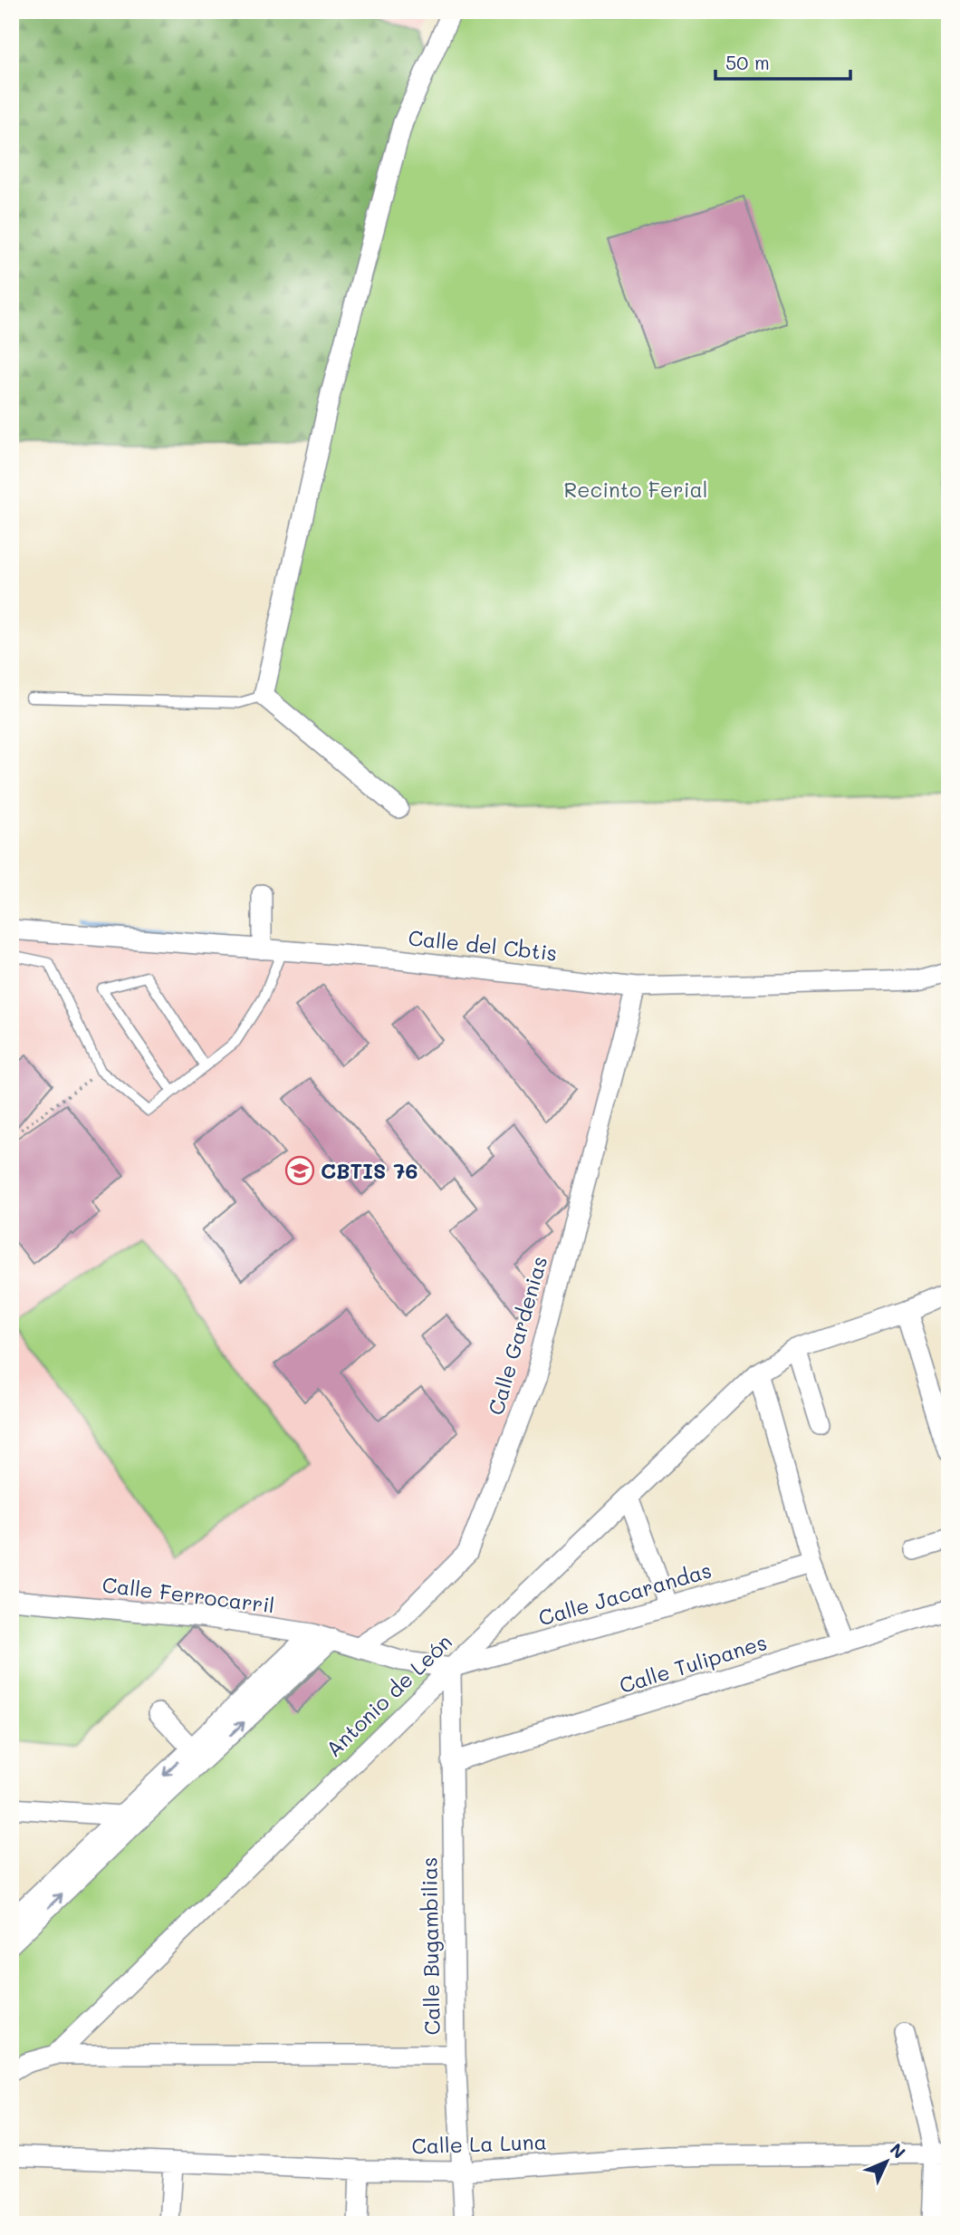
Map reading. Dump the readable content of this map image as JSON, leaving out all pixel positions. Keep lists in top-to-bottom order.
{
  "streets": {
    "street": [
      "Calle del Cbtis",
      "Calle Gardenias",
      "Calle Jacarandas",
      "Calle Ferrocarril",
      "Calle Tulipanes",
      "Antonio de León",
      "Calle Bugambilias",
      "Calle La Luna"
    ]
  },
  "crossings": [
    ["Calle del Cbtis", "Calle Gardenias"],
    ["Calle Gardenias", "Calle Ferrocarril"],
    ["Calle Jacarandas", "Calle Ferrocarril"],
    ["Calle Jacarandas", "Antonio de León"],
    ["Calle Jacarandas", "Calle Bugambilias"],
    ["Calle Ferrocarril", "Antonio de León"],
    ["Calle Ferrocarril", "Calle Bugambilias"],
    ["Calle Tulipanes", "Calle Bugambilias"],
    ["Antonio de León", "Calle Bugambilias"],
    ["Calle Bugambilias", "Calle La Luna"]
  ],
  "parks": ["Recinto Ferial"],
  "places": {
    "school or university": ["CBTIS 76"]
  },
  "scale_bar": "50 m",
  "north": "top right"
}
